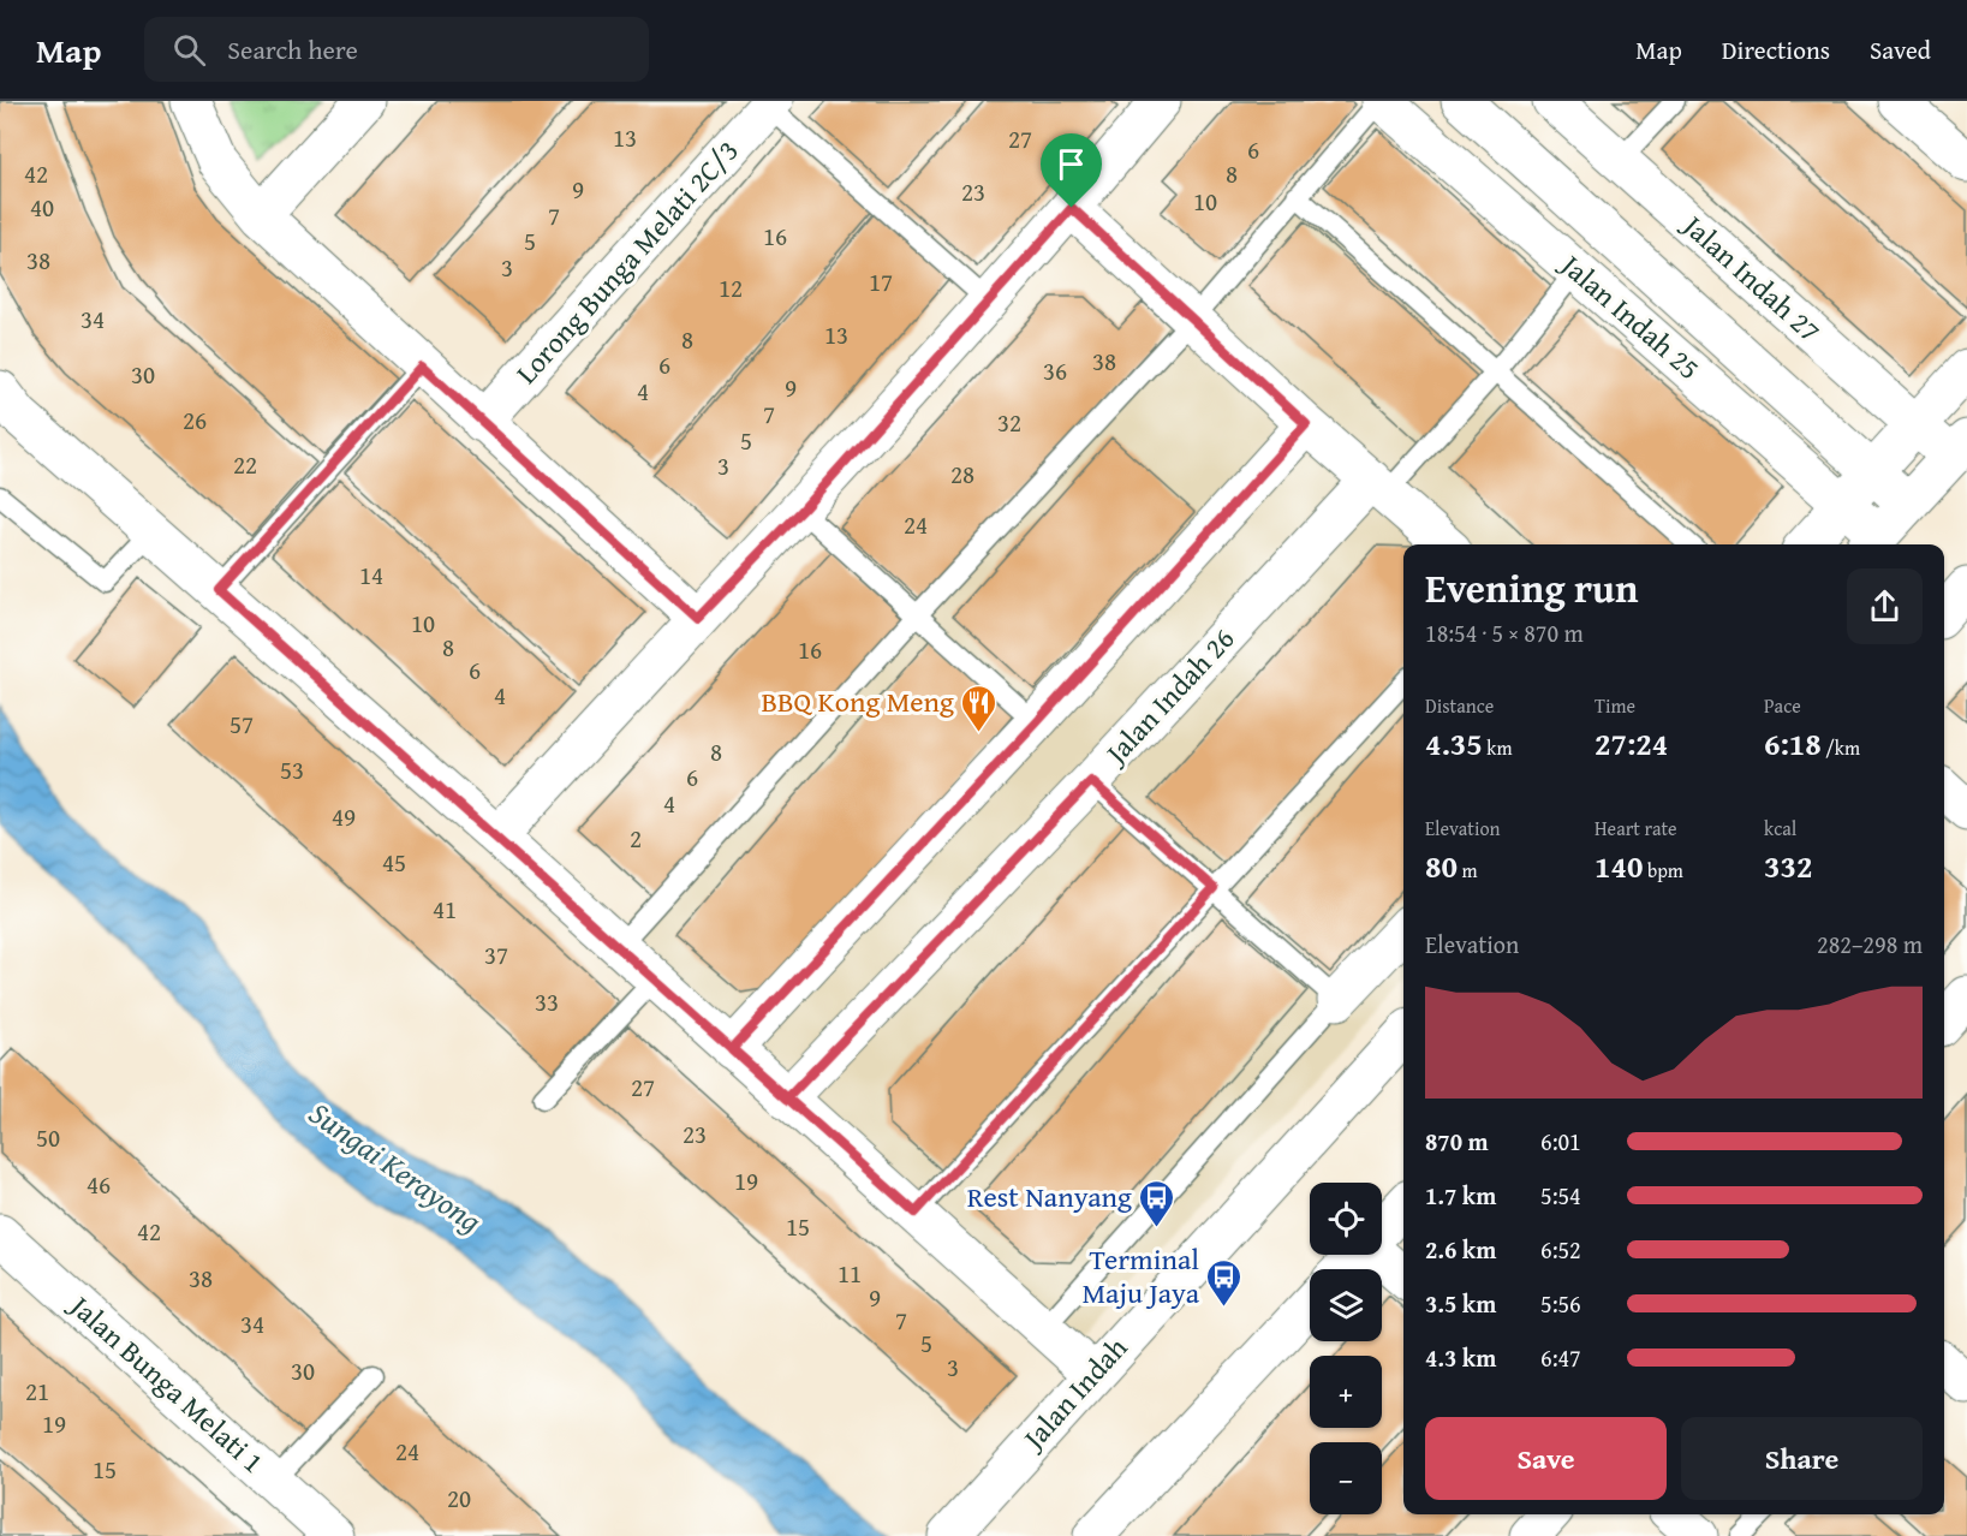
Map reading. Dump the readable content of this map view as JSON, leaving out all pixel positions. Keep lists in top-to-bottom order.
{
  "streets": {
    "street": [
      "Lorong Bunga Melati 2C/3",
      "Jalan Indah 27",
      "Jalan Indah 25",
      "Jalan Indah 26",
      "Jalan Bunga Melati 1",
      "Jalan Indah"
    ]
  },
  "water": ["Sungai Kerayong"],
  "places": {
    "restaurant": ["BBQ Kong Meng"],
    "bus stop": ["Rest Nanyang", "Terminal Maju Jaya"]
  },
  "house_numbers": [
    "13",
    "27",
    "6",
    "42",
    "8",
    "9",
    "23",
    "10",
    "40",
    "7",
    "16",
    "5",
    "38",
    "3",
    "17",
    "12",
    "34",
    "13",
    "8",
    "38",
    "6",
    "36",
    "30",
    "9",
    "4",
    "7",
    "26",
    "32",
    "5",
    "22",
    "3",
    "28",
    "24",
    "14",
    "10",
    "8",
    "16",
    "6",
    "4",
    "57",
    "8",
    "53",
    "6",
    "4",
    "49",
    "2",
    "45",
    "41",
    "37",
    "33",
    "27",
    "23",
    "50",
    "19",
    "46",
    "15",
    "42",
    "11",
    "38",
    "9",
    "7",
    "34",
    "5",
    "3",
    "30",
    "21",
    "19",
    "24",
    "15",
    "20"
  ],
  "page": {
    "header": "Map",
    "search": "Search here",
    "nav": ["Map", "Directions", "Saved"],
    "heading": ["Evening run", "18:54 · 5 × 870 m"],
    "stats": [
      ["Distance", "4.35 km"],
      ["Time", "27:24"],
      ["Pace", "6:18 /km"],
      ["Elevation", "80 m"],
      ["Heart rate", "140 bpm"],
      ["kcal", "332"]
    ],
    "chart": ["Elevation", "282–298 m"],
    "list": [
      {
        "name": "870 m",
        "note": "6:01"
      },
      {
        "name": "1.7 km",
        "note": "5:54"
      },
      {
        "name": "2.6 km",
        "note": "6:52"
      },
      {
        "name": "3.5 km",
        "note": "5:56"
      },
      {
        "name": "4.3 km",
        "note": "6:47"
      }
    ],
    "map_buttons": ["+", "−"],
    "buttons": ["Save", "Share"]
  }
}
